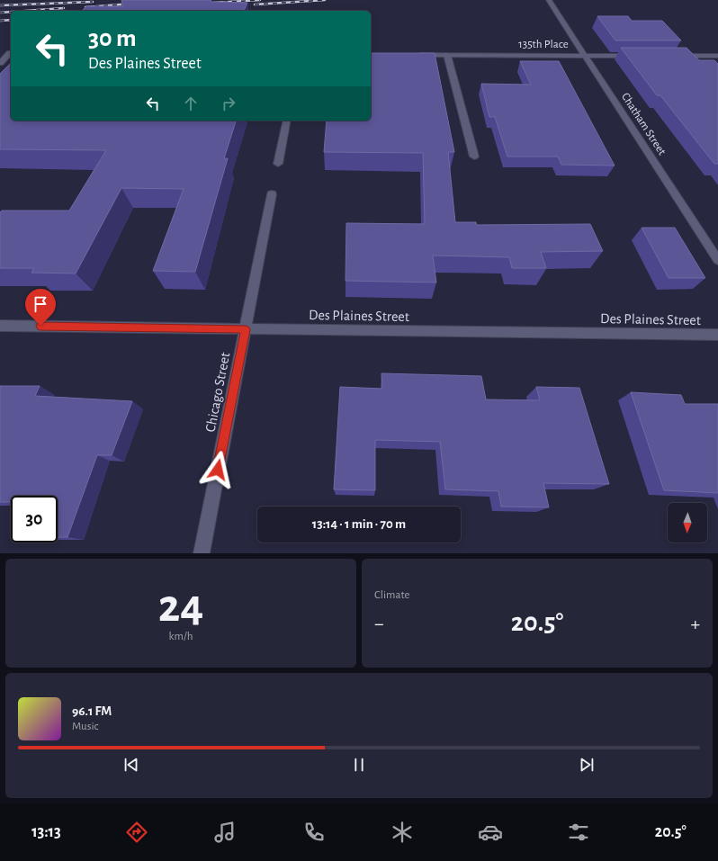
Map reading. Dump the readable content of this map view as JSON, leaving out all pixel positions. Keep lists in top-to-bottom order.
{
  "streets": {
    "street": [
      "135th Place",
      "Chatham Street",
      "Des Plaines Street",
      "Chicago Street"
    ]
  },
  "crossings": [
    ["135th Place", "Chatham Street"],
    ["Des Plaines Street", "Chicago Street"]
  ],
  "north": "bottom",
  "page": {
    "turn": ["30 m", "Des Plaines Street"],
    "limit": "30",
    "trip": "13:14 · 1 min · 70 m",
    "tile": [
      ["24", "km/h"],
      "Climate"
    ],
    "heat": ["−", "20.5°", "+"],
    "song": ["96.1 FM", "Music"],
    "tabs": ["13:13", "20.5°"]
  }
}
